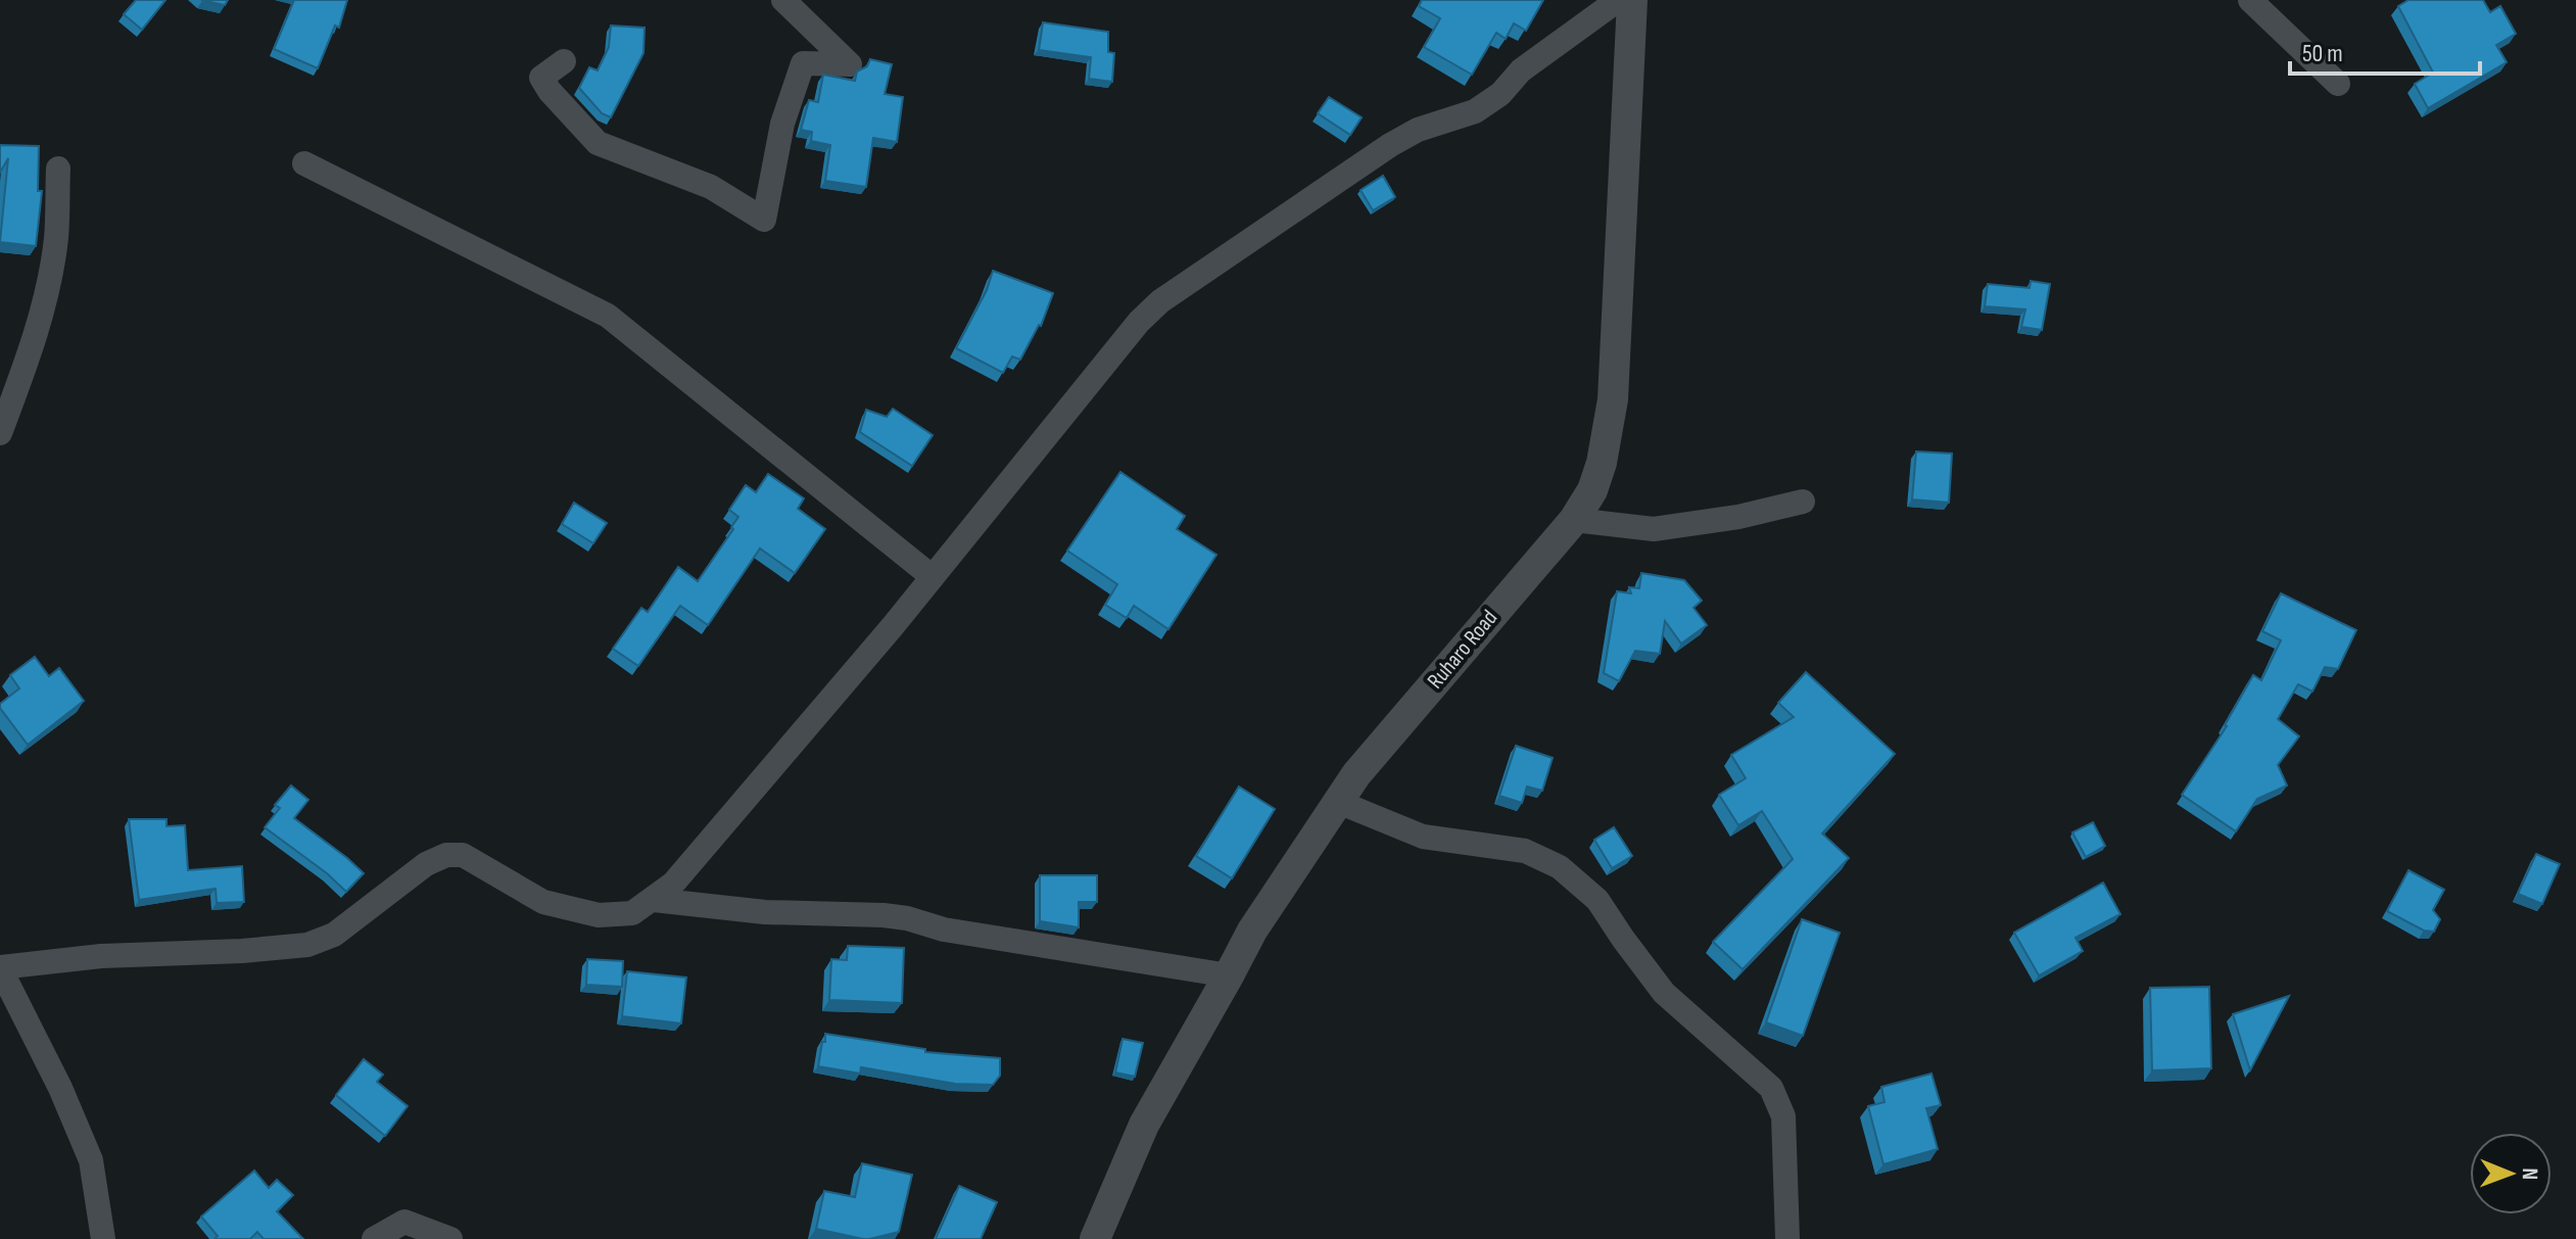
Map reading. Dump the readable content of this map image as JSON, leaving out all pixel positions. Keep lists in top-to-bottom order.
{
  "streets": {
    "street": ["Ruharo Road"]
  },
  "scale_bar": "50 m",
  "north": "right"
}
